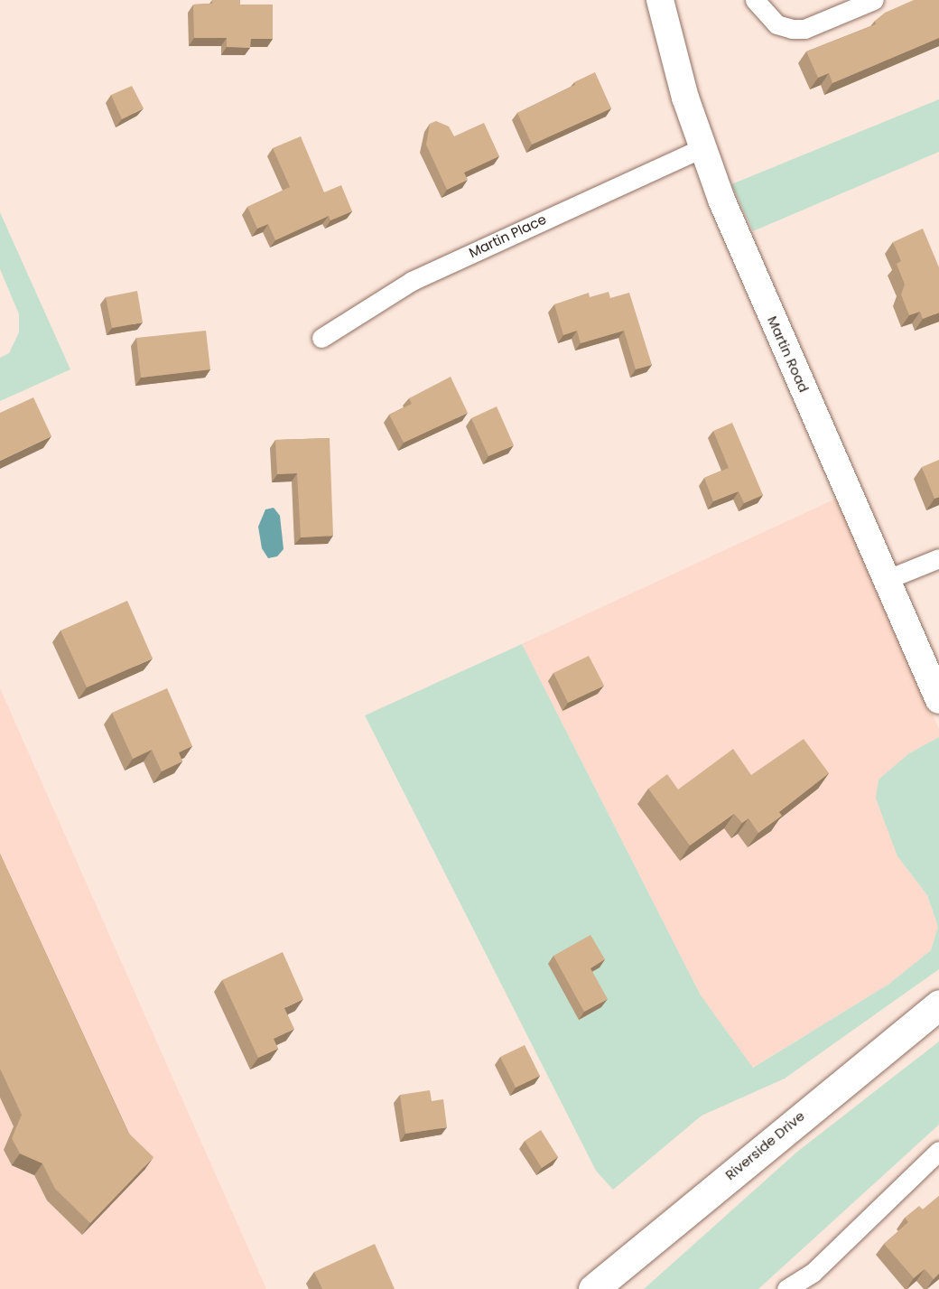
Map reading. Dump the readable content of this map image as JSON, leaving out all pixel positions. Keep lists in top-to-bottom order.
{
  "streets": {
    "main road": ["Riverside Drive"],
    "street": ["Martin Place", "Martin Road"]
  },
  "crossings": [
    ["Martin Place", "Martin Road"]
  ]
}
